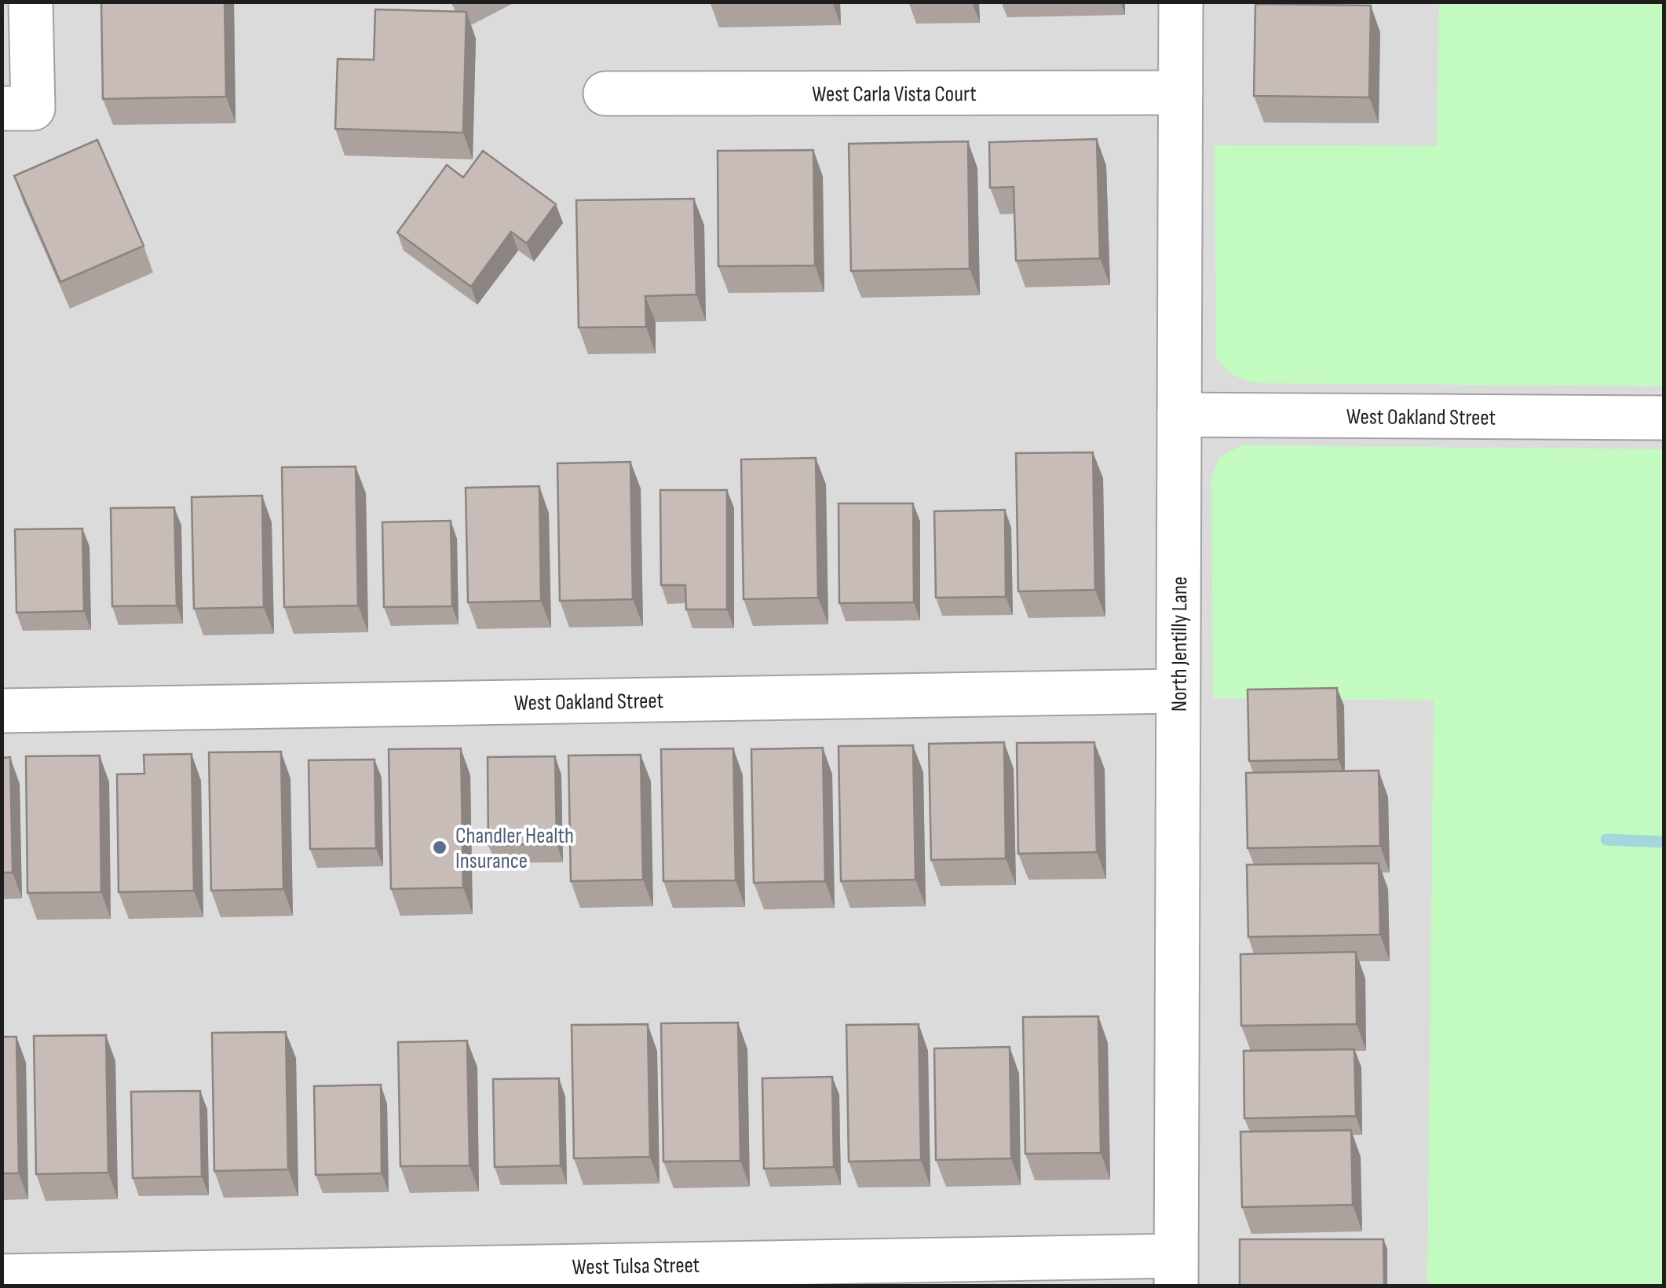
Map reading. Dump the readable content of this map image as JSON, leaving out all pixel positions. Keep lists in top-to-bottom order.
{
  "streets": {
    "street": [
      "West Carla Vista Court",
      "West Oakland Street",
      "North Jentilly Lane",
      "West Tulsa Street"
    ]
  },
  "crossings": [
    ["West Carla Vista Court", "North Jentilly Lane"],
    ["West Oakland Street", "North Jentilly Lane"],
    ["North Jentilly Lane", "West Tulsa Street"]
  ],
  "places": ["Chandler Health Insurance"]
}
